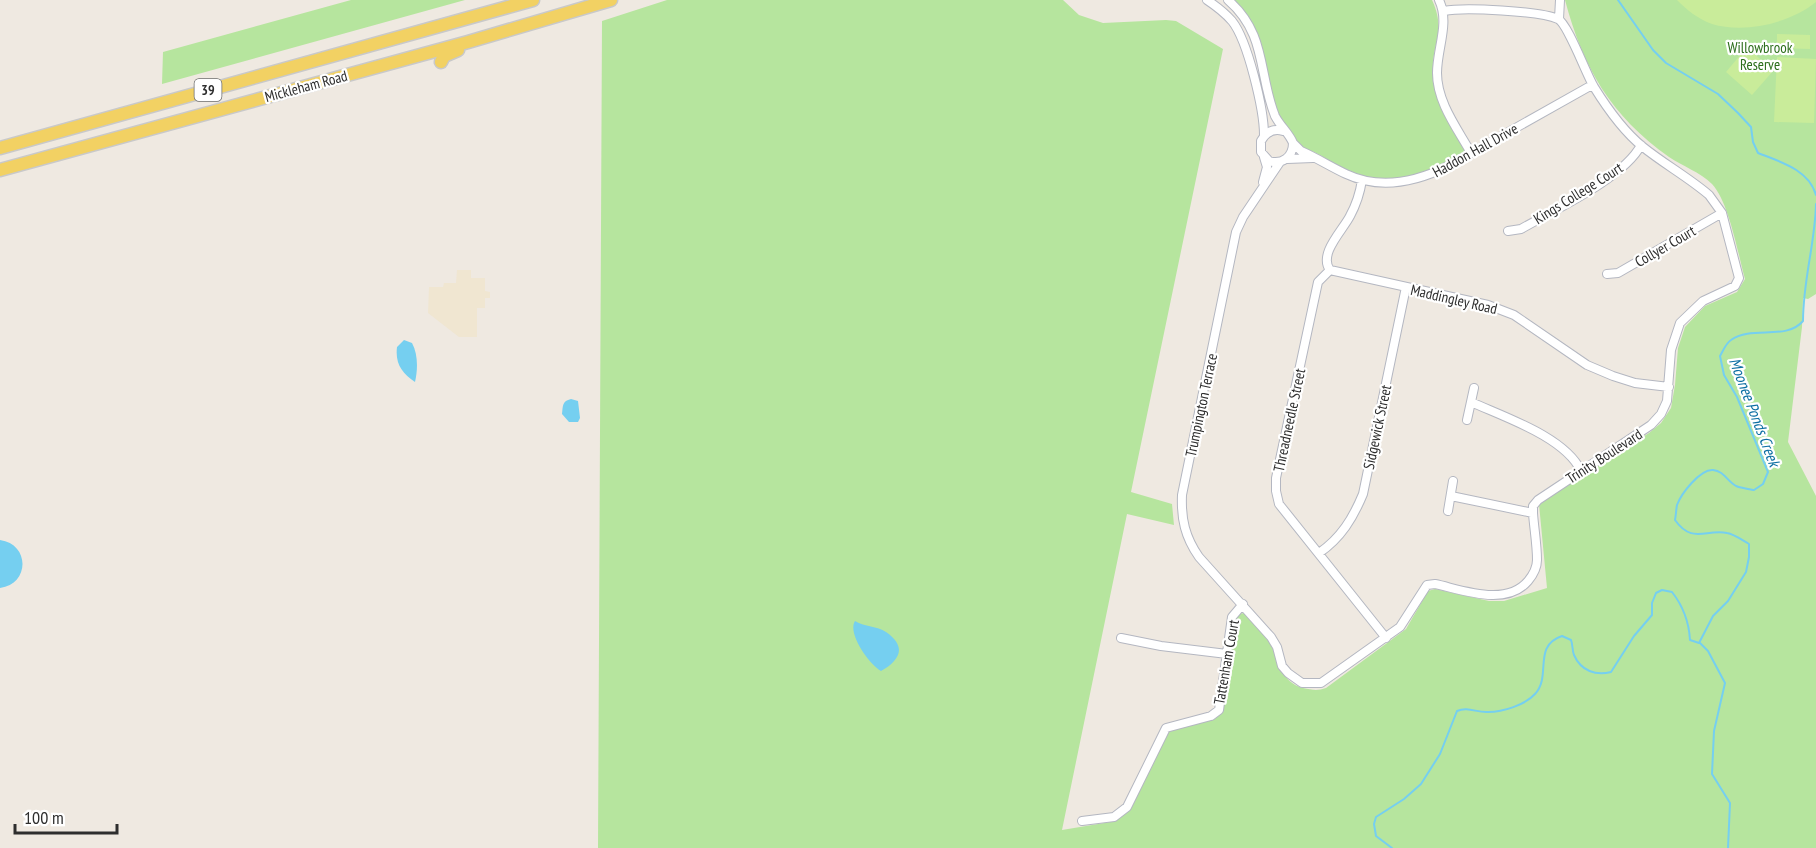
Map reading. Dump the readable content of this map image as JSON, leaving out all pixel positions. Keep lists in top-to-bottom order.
{
  "streets": {
    "main road": ["Mickleham Road", "39"],
    "street": [
      "Haddon Hall Drive",
      "Kings College Court",
      "Collyer Court",
      "Maddingley Road",
      "Trumpington Terrace",
      "Threadneedle Street",
      "Sidgewick Street",
      "Trinity Boulevard",
      "Tattenham Court"
    ]
  },
  "crossings": [
    ["Haddon Hall Drive", "Trumpington Terrace"],
    ["Haddon Hall Drive", "Threadneedle Street"],
    ["Haddon Hall Drive", "Trinity Boulevard"],
    ["Kings College Court", "Trinity Boulevard"],
    ["Collyer Court", "Trinity Boulevard"],
    ["Maddingley Road", "Threadneedle Street"],
    ["Maddingley Road", "Sidgewick Street"],
    ["Maddingley Road", "Trinity Boulevard"],
    ["Trumpington Terrace", "Tattenham Court"],
    ["Threadneedle Street", "Sidgewick Street"]
  ],
  "water": ["Moonee Ponds Creek"],
  "parks": ["Willowbrook Reserve"],
  "scale_bar": "100 m"
}
